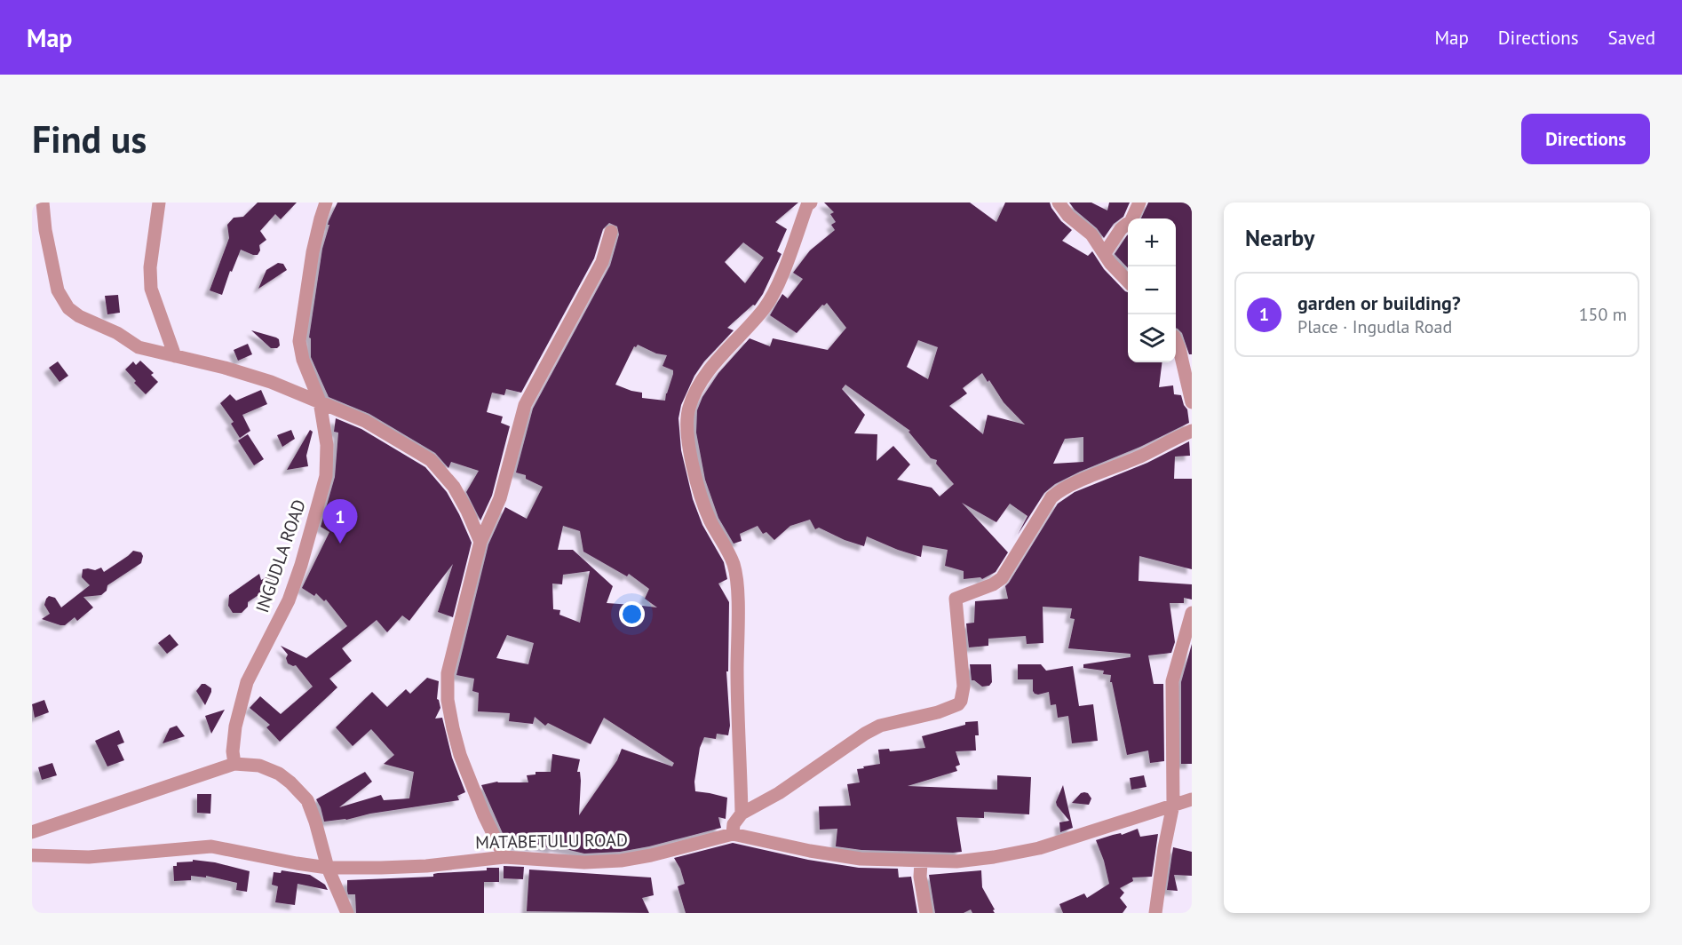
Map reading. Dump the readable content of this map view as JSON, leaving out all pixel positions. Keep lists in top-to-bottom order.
{
  "streets": {
    "street": ["INGUDLA ROAD", "MATABETULU ROAD"]
  },
  "page": {
    "header": "Map",
    "nav": ["Map", "Directions", "Saved"],
    "buttons": "Directions",
    "title": "Find us",
    "heading": "Nearby",
    "map_buttons": ["+", "−"],
    "list": [
      {
        "mark": "1",
        "name": "garden or building?",
        "note": "Place · Ingudla Road",
        "value": "150 m"
      }
    ],
    "pins": "1"
  }
}
